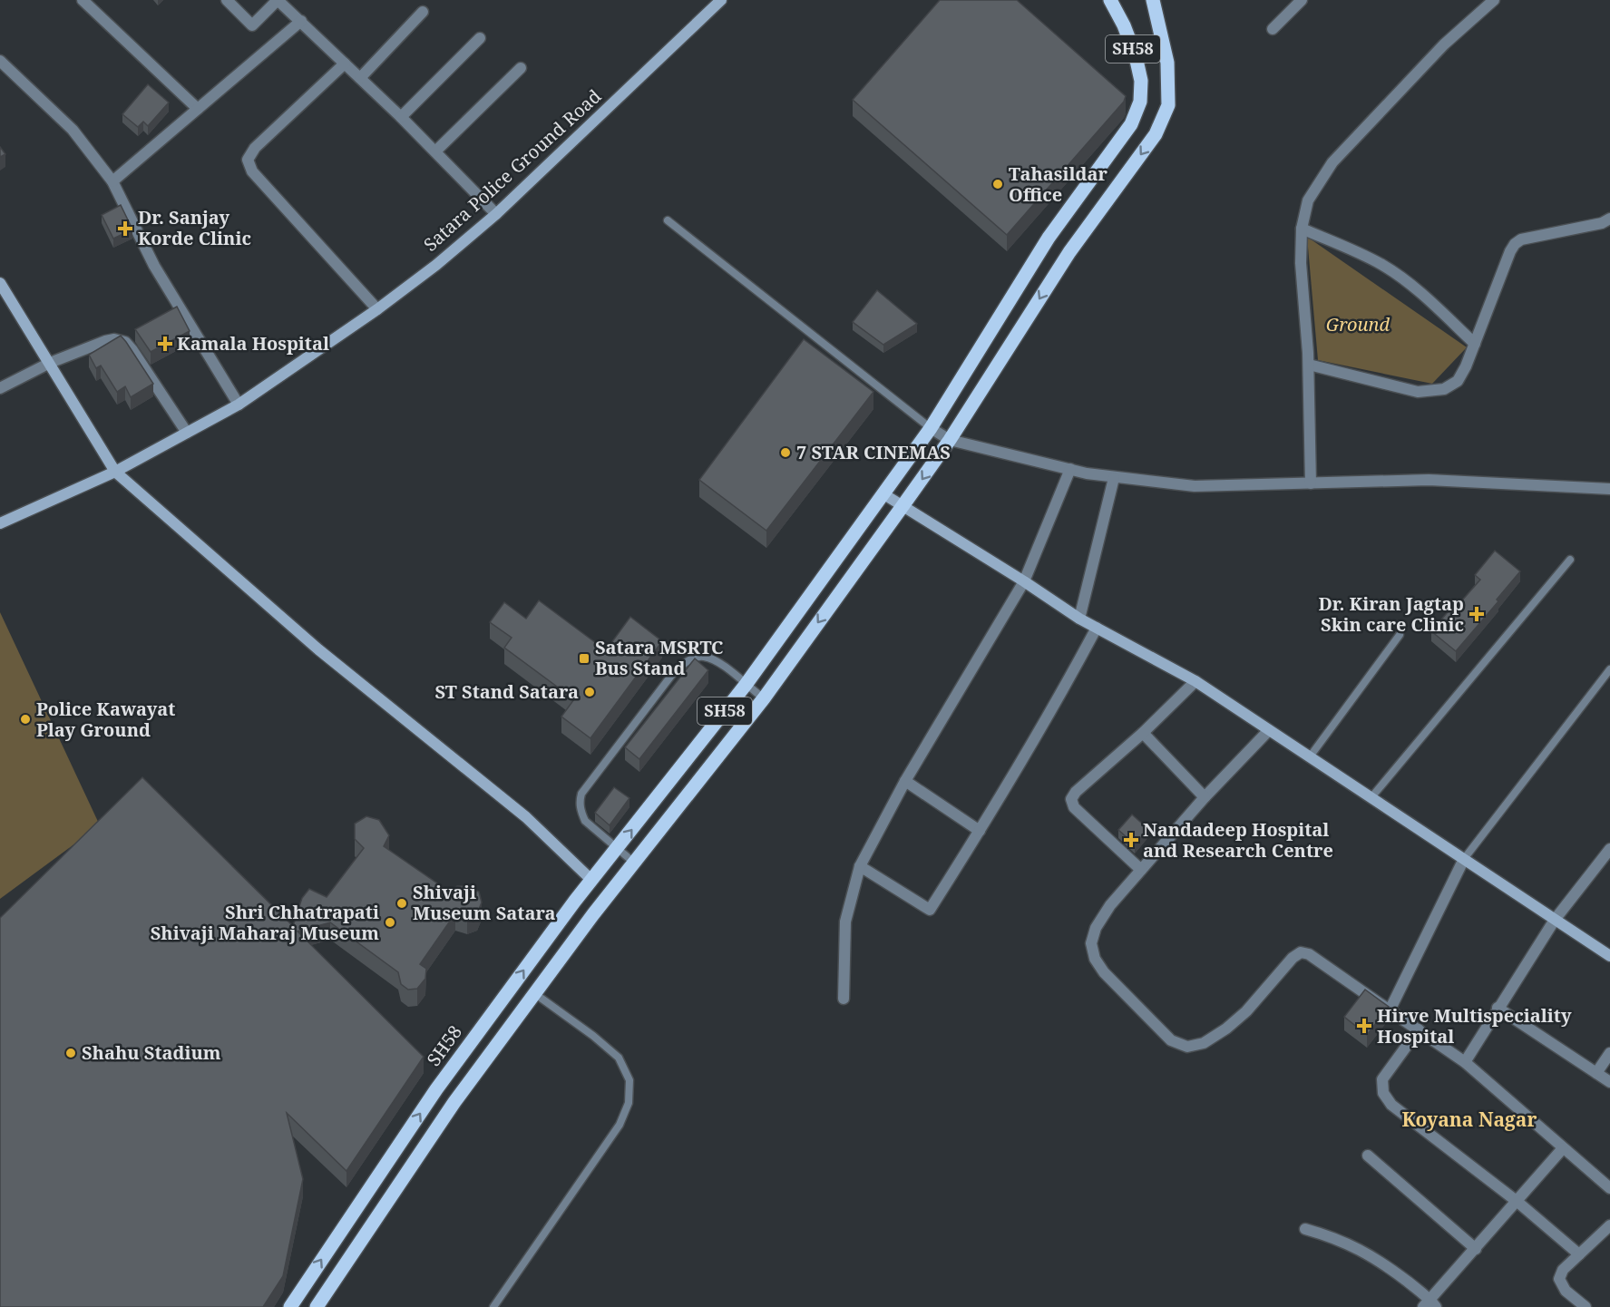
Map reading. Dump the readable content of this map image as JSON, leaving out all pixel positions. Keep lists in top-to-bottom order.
{
  "streets": {
    "main road": ["SH58", "Satara Police Ground Road"]
  },
  "districts": ["Koyana Nagar"],
  "parks": ["Ground"],
  "places": {
    "other": [
      "Tahasildar Office",
      "7 STAR CINEMAS",
      "ST Stand Satara",
      "Police Kawayat Play Ground",
      "Shivaji Museum Satara",
      "Shri Chhatrapati Shivaji Maharaj Museum",
      "Shahu Stadium"
    ],
    "health": [
      "Dr. Sanjay Korde Clinic",
      "Kamala Hospital",
      "Dr. Kiran Jagtap Skin care Clinic",
      "Nandadeep Hospital and Research Centre",
      "Hirve Multispeciality Hospital"
    ],
    "transit": ["Satara MSRTC Bus Stand"]
  }
}
